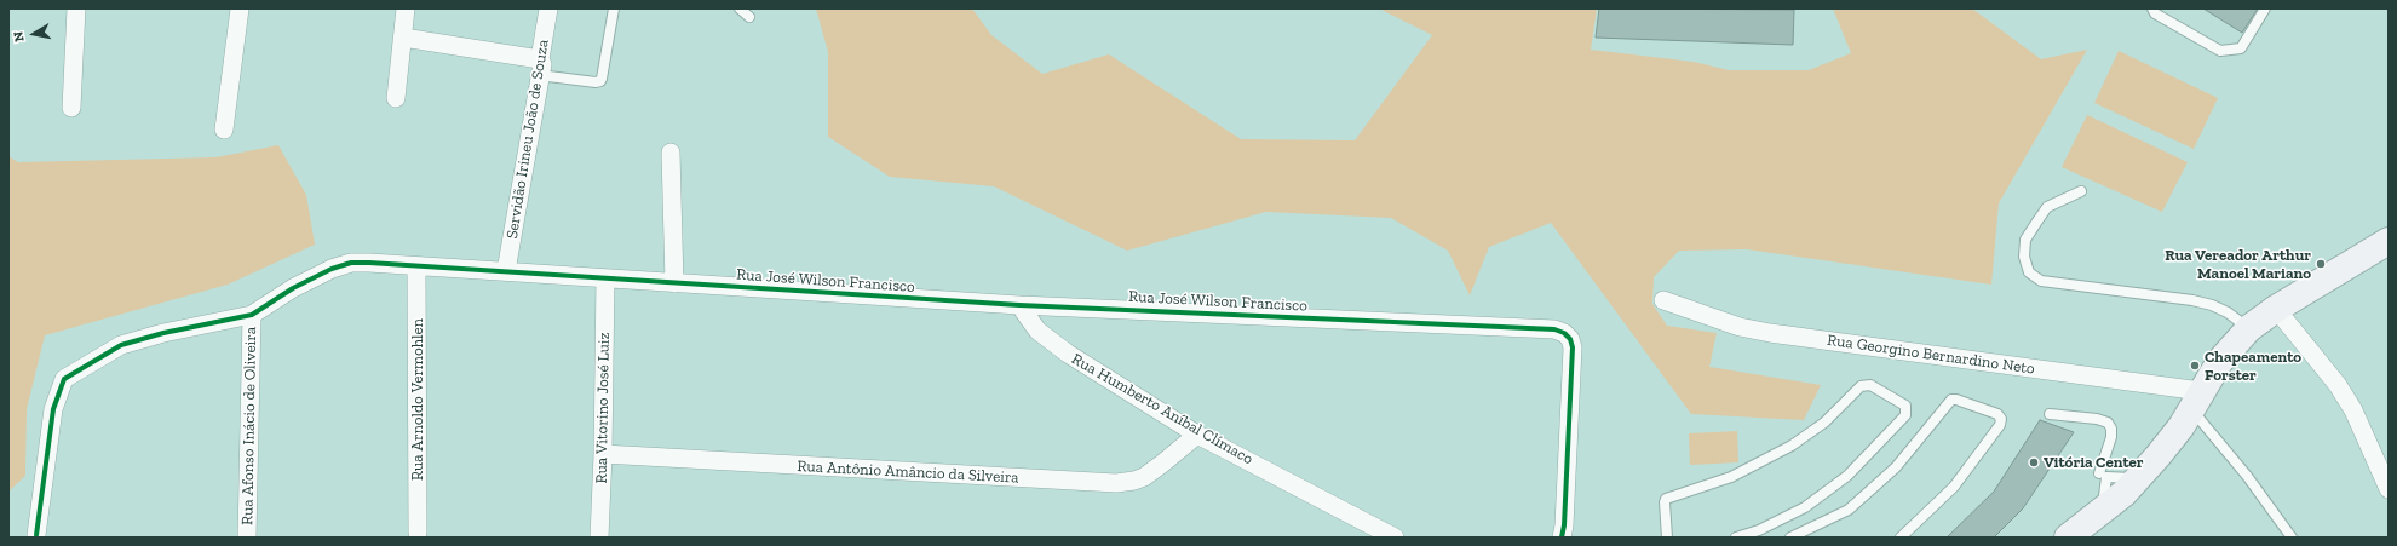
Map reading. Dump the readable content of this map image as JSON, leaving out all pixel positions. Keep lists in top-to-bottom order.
{
  "streets": {
    "street": [
      "Servidão Irineu João de Souza",
      "Rua José Wilson Francisco",
      "Rua Georgino Bernardino Neto",
      "Rua Arnoldo Vermohlen",
      "Rua Vitorino José Luiz",
      "Rua Humberto Aníbal Clímaco",
      "Rua Afonso Inácio de Oliveira",
      "Rua Antônio Amâncio da Silveira"
    ]
  },
  "crossings": [
    ["Servidão Irineu João de Souza", "Rua José Wilson Francisco"],
    ["Rua José Wilson Francisco", "Rua Arnoldo Vermohlen"],
    ["Rua José Wilson Francisco", "Rua Vitorino José Luiz"],
    ["Rua José Wilson Francisco", "Rua Humberto Aníbal Clímaco"],
    ["Rua José Wilson Francisco", "Rua Afonso Inácio de Oliveira"],
    ["Rua Vitorino José Luiz", "Rua Antônio Amâncio da Silveira"],
    ["Rua Humberto Aníbal Clímaco", "Rua Antônio Amâncio da Silveira"]
  ],
  "places": ["Rua Vereador Arthur Manoel Mariano", "Chapeamento Forster", "Vitória Center"],
  "north": "left"
}
